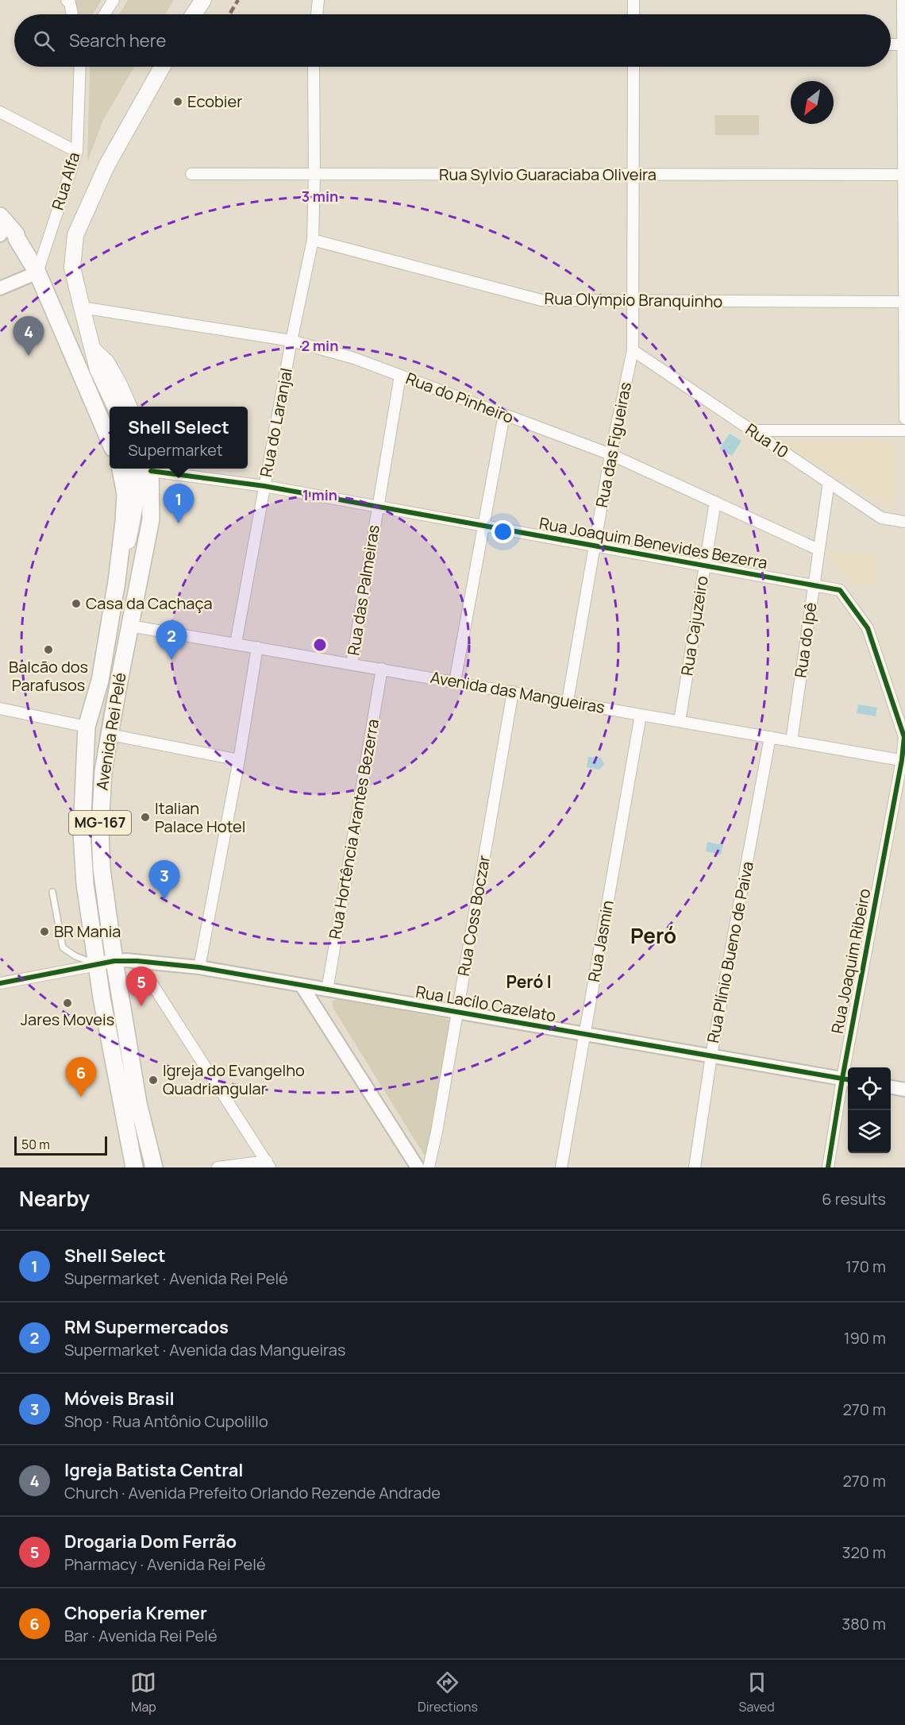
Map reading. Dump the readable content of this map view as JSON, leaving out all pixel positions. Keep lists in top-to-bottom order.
{
  "streets": {
    "main road": ["Avenida Rei Pelé", "MG-167"],
    "street": [
      "Rua Sylvio Guaraciaba Oliveira",
      "Rua Alfa",
      "Rua Olympio Branquinho",
      "Rua do Pinheiro",
      "Rua do Laranjal",
      "Rua 10",
      "Rua das Figueiras",
      "Rua Joaquim Benevides Bezerra",
      "Rua das Palmeiras",
      "Rua Cajuzeiro",
      "Rua do Ipê",
      "Avenida das Mangueiras",
      "Rua Hortência Arantes Bezerra",
      "Rua Coss Boczar",
      "Rua Jasmin",
      "Rua Plínio Bueno de Paiva",
      "Rua Joaquim Ribeiro",
      "Rua Lacílo Cazelato"
    ]
  },
  "crossings": [
    ["Rua Sylvio Guaraciaba Oliveira", "Rua do Laranjal"],
    ["Rua Sylvio Guaraciaba Oliveira", "Rua das Figueiras"],
    ["Rua Olympio Branquinho", "Rua do Laranjal"],
    ["Rua Olympio Branquinho", "Rua das Figueiras"],
    ["Rua do Pinheiro", "Rua do Laranjal"],
    ["Rua do Pinheiro", "Rua das Figueiras"],
    ["Rua do Pinheiro", "Rua das Palmeiras"],
    ["Rua do Pinheiro", "Rua Cajuzeiro"],
    ["Rua do Pinheiro", "Rua do Ipê"],
    ["Rua do Laranjal", "Rua Joaquim Benevides Bezerra"],
    ["Rua do Laranjal", "Avenida das Mangueiras"],
    ["Rua 10", "Rua das Figueiras"],
    ["Rua 10", "Rua do Ipê"],
    ["Rua das Figueiras", "Rua Joaquim Benevides Bezerra"],
    ["Rua das Figueiras", "Avenida das Mangueiras"],
    ["Rua Joaquim Benevides Bezerra", "Rua das Palmeiras"],
    ["Rua Joaquim Benevides Bezerra", "Rua Cajuzeiro"],
    ["Rua Joaquim Benevides Bezerra", "Rua do Ipê"],
    ["Rua Joaquim Benevides Bezerra", "Avenida das Mangueiras"],
    ["Rua Joaquim Benevides Bezerra", "Rua Joaquim Ribeiro"],
    ["Rua das Palmeiras", "Avenida das Mangueiras"],
    ["Rua Cajuzeiro", "Avenida das Mangueiras"],
    ["Rua do Ipê", "Avenida das Mangueiras"],
    ["Avenida das Mangueiras", "Avenida Rei Pelé"],
    ["Avenida das Mangueiras", "Rua Hortência Arantes Bezerra"],
    ["Avenida das Mangueiras", "Rua Coss Boczar"],
    ["Avenida das Mangueiras", "Rua Jasmin"],
    ["Avenida das Mangueiras", "Rua Plínio Bueno de Paiva"],
    ["Avenida das Mangueiras", "Rua Joaquim Ribeiro"],
    ["Avenida Rei Pelé", "MG-167"],
    ["Avenida Rei Pelé", "Rua Lacílo Cazelato"],
    ["Rua Hortência Arantes Bezerra", "Rua Lacílo Cazelato"],
    ["Rua Coss Boczar", "Rua Lacílo Cazelato"],
    ["Rua Jasmin", "Rua Lacílo Cazelato"],
    ["Rua Plínio Bueno de Paiva", "Rua Lacílo Cazelato"],
    ["Rua Joaquim Ribeiro", "Rua Lacílo Cazelato"]
  ],
  "districts": ["Peró", "Peró I"],
  "places": [
    "Ecobier",
    "Casa da Cachaça",
    "Balcão dos Parafusos",
    "Italian Palace Hotel",
    "BR Mania",
    "Jares Moveis",
    "Igreja do Evangelho Quadriangular"
  ],
  "scale_bar": "50 m",
  "north": "bottom left",
  "page": {
    "search": "Search here",
    "pins": [
      "4",
      "1",
      "2",
      "3",
      "5",
      "6"
    ],
    "popup": ["Shell Select", "Supermarket"],
    "scale": "50 m",
    "heading": ["Nearby", "6 results"],
    "list": [
      {
        "mark": "1",
        "name": "Shell Select",
        "note": "Supermarket · Avenida Rei Pelé",
        "value": "170 m"
      },
      {
        "mark": "2",
        "name": "RM Supermercados",
        "note": "Supermarket · Avenida das Mangueiras",
        "value": "190 m"
      },
      {
        "mark": "3",
        "name": "Móveis Brasil",
        "note": "Shop · Rua Antônio Cupolillo",
        "value": "270 m"
      },
      {
        "mark": "4",
        "name": "Igreja Batista Central",
        "note": "Church · Avenida Prefeito Orlando Rezende Andrade",
        "value": "270 m"
      },
      {
        "mark": "5",
        "name": "Drogaria Dom Ferrão",
        "note": "Pharmacy · Avenida Rei Pelé",
        "value": "320 m"
      },
      {
        "mark": "6",
        "name": "Choperia Kremer",
        "note": "Bar · Avenida Rei Pelé",
        "value": "380 m"
      }
    ],
    "nav": ["Map", "Directions", "Saved"]
  },
  "rings": ["3 min", "2 min", "1 min"]
}
